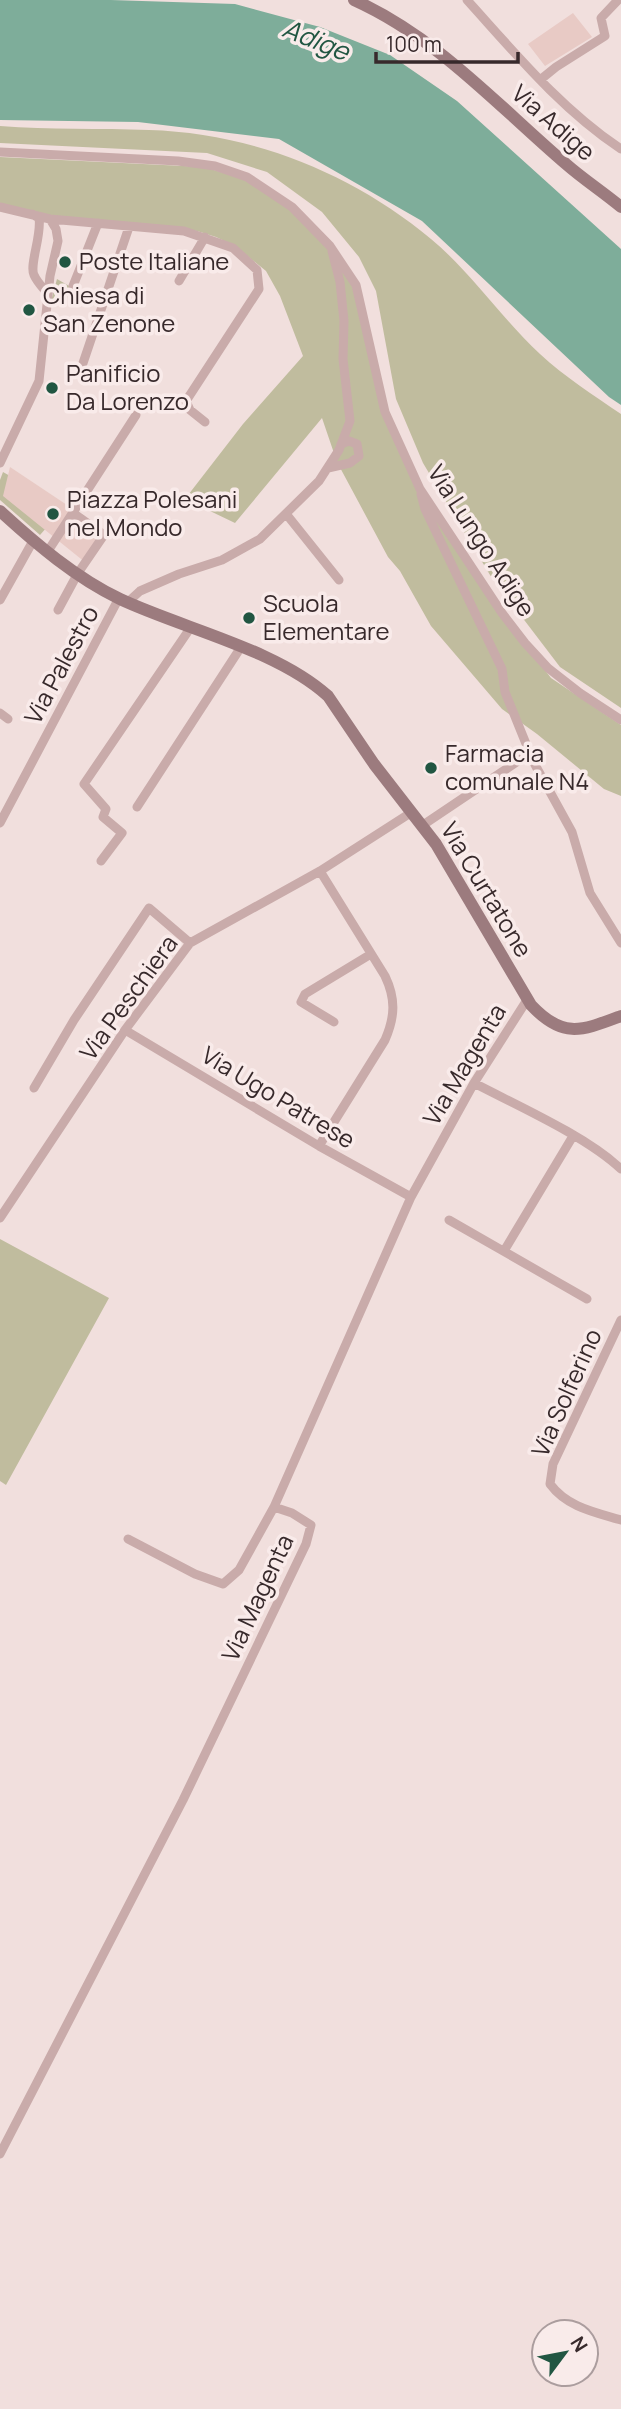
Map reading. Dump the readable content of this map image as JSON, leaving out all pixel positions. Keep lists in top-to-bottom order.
{
  "streets": {
    "street": [
      "Via Adige",
      "Via Lungo Adige",
      "Via Palestro",
      "Via Curtatone",
      "Via Peschiera",
      "Via Magenta",
      "Via Ugo Patrese",
      "Via Solferino"
    ]
  },
  "crossings": [
    ["Via Palestro", "Via Curtatone"],
    ["Via Curtatone", "Via Peschiera"],
    ["Via Curtatone", "Via Magenta"],
    ["Via Peschiera", "Via Ugo Patrese"],
    ["Via Magenta", "Via Ugo Patrese"]
  ],
  "water": ["Adige"],
  "places": [
    "Poste Italiane",
    "Chiesa di San Zenone",
    "Panificio Da Lorenzo",
    "Piazza Polesani nel Mondo",
    "Scuola Elementare",
    "Farmacia comunale N4"
  ],
  "scale_bar": "100 m",
  "north": "top right"
}
